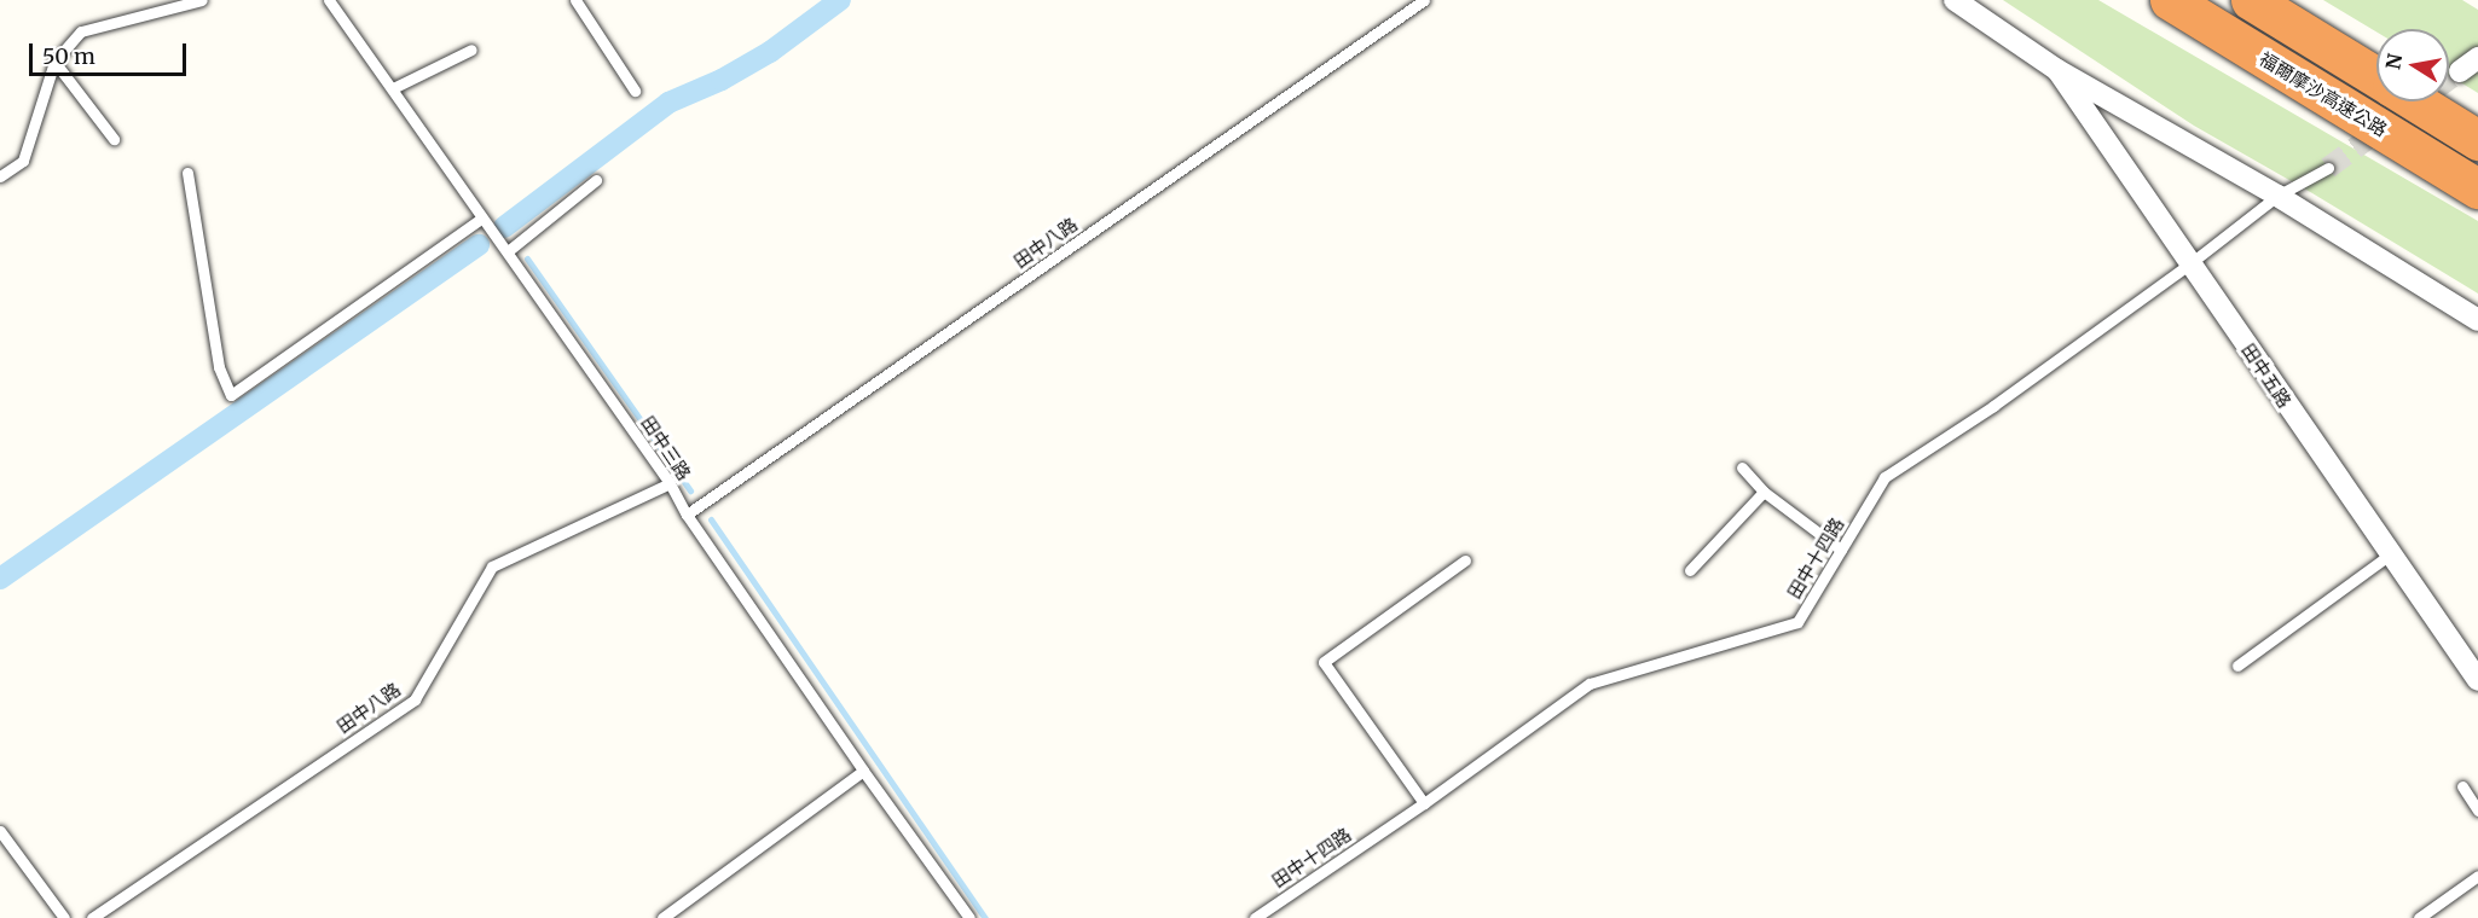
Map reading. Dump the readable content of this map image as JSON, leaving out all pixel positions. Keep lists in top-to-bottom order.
{
  "streets": {
    "highway": ["福爾摩沙高速公路"],
    "street": ["田中五路"],
    "lane": ["田中八路", "田中三路", "田中十四路"]
  },
  "crossings": [
    ["田中八路", "田中三路"],
    ["田中五路", "田中十四路"]
  ],
  "scale_bar": "50 m",
  "north": "left"
}
